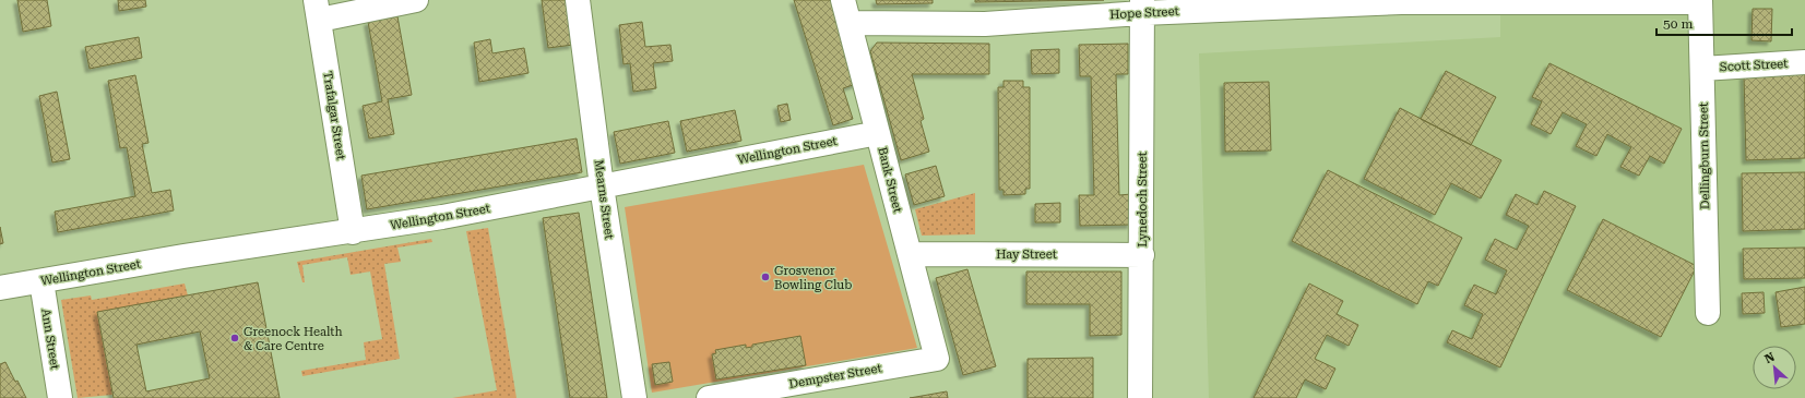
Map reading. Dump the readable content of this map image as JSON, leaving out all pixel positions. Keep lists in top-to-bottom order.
{
  "streets": {
    "street": [
      "Hope Street",
      "Scott Street",
      "Trafalgar Street",
      "Wellington Street",
      "Dellingburn Street",
      "Bank Street",
      "Mearns Street",
      "Lynedoch Street",
      "Hay Street",
      "Ann Street",
      "Dempster Street"
    ]
  },
  "crossings": [
    ["Hope Street", "Dellingburn Street"],
    ["Hope Street", "Bank Street"],
    ["Hope Street", "Lynedoch Street"],
    ["Scott Street", "Dellingburn Street"],
    ["Trafalgar Street", "Wellington Street"],
    ["Wellington Street", "Bank Street"],
    ["Wellington Street", "Mearns Street"],
    ["Wellington Street", "Ann Street"],
    ["Bank Street", "Hay Street"],
    ["Bank Street", "Dempster Street"],
    ["Lynedoch Street", "Hay Street"]
  ],
  "places": ["Grosvenor Bowling Club", "Greenock Health & Care Centre"],
  "scale_bar": "50 m",
  "north": "top left"
}
